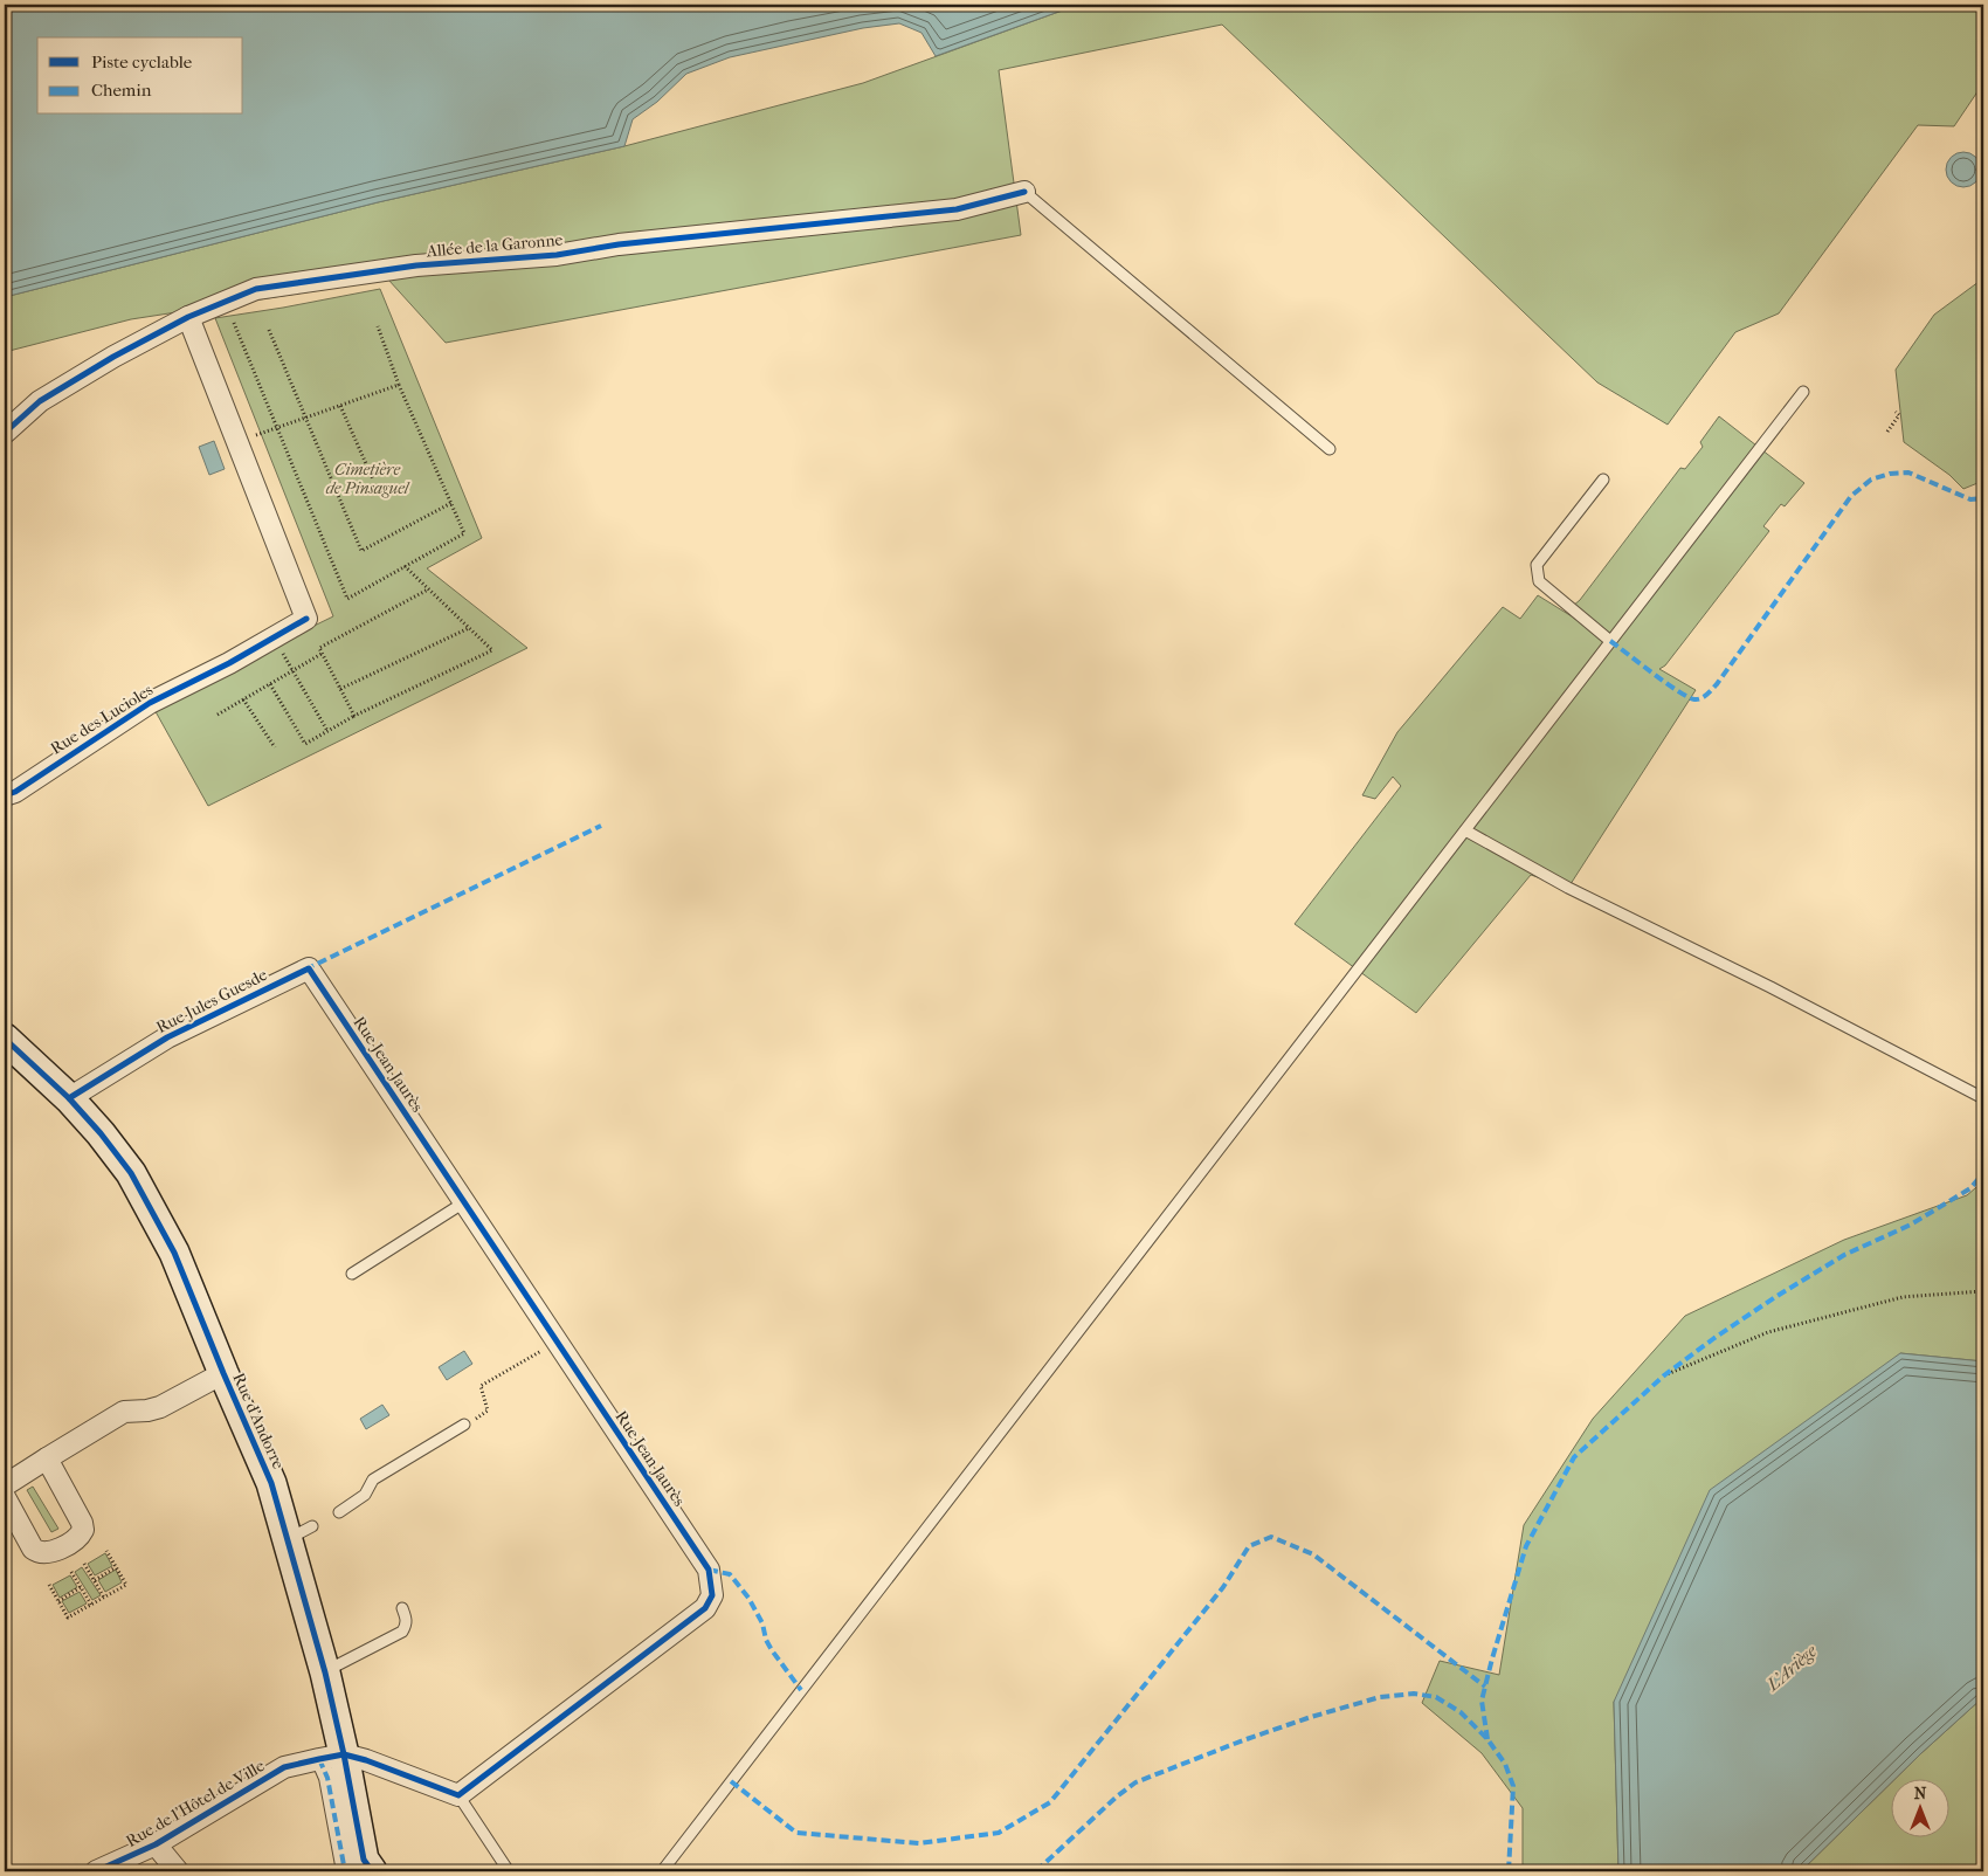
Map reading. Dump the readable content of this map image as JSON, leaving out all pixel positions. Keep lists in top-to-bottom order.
{
  "streets": {
    "main road": ["Rue d'Andorre"],
    "street": [
      "Allée de la Garonne",
      "Rue des Lucioles",
      "Rue Jules Guesde",
      "Rue Jean Jaurès",
      "Rue de l'Hôtel de Ville"
    ]
  },
  "crossings": [
    ["Allée de la Garonne", "Rue des Lucioles"],
    ["Rue Jules Guesde", "Rue Jean Jaurès"],
    ["Rue Jules Guesde", "Rue d'Andorre"],
    ["Rue d'Andorre", "Rue de l'Hôtel de Ville"]
  ],
  "water": ["L'Ariège"],
  "parks": ["Cimetière de Pinsaguel"],
  "legend": ["Piste cyclable", "Chemin"],
  "north": "top"
}
